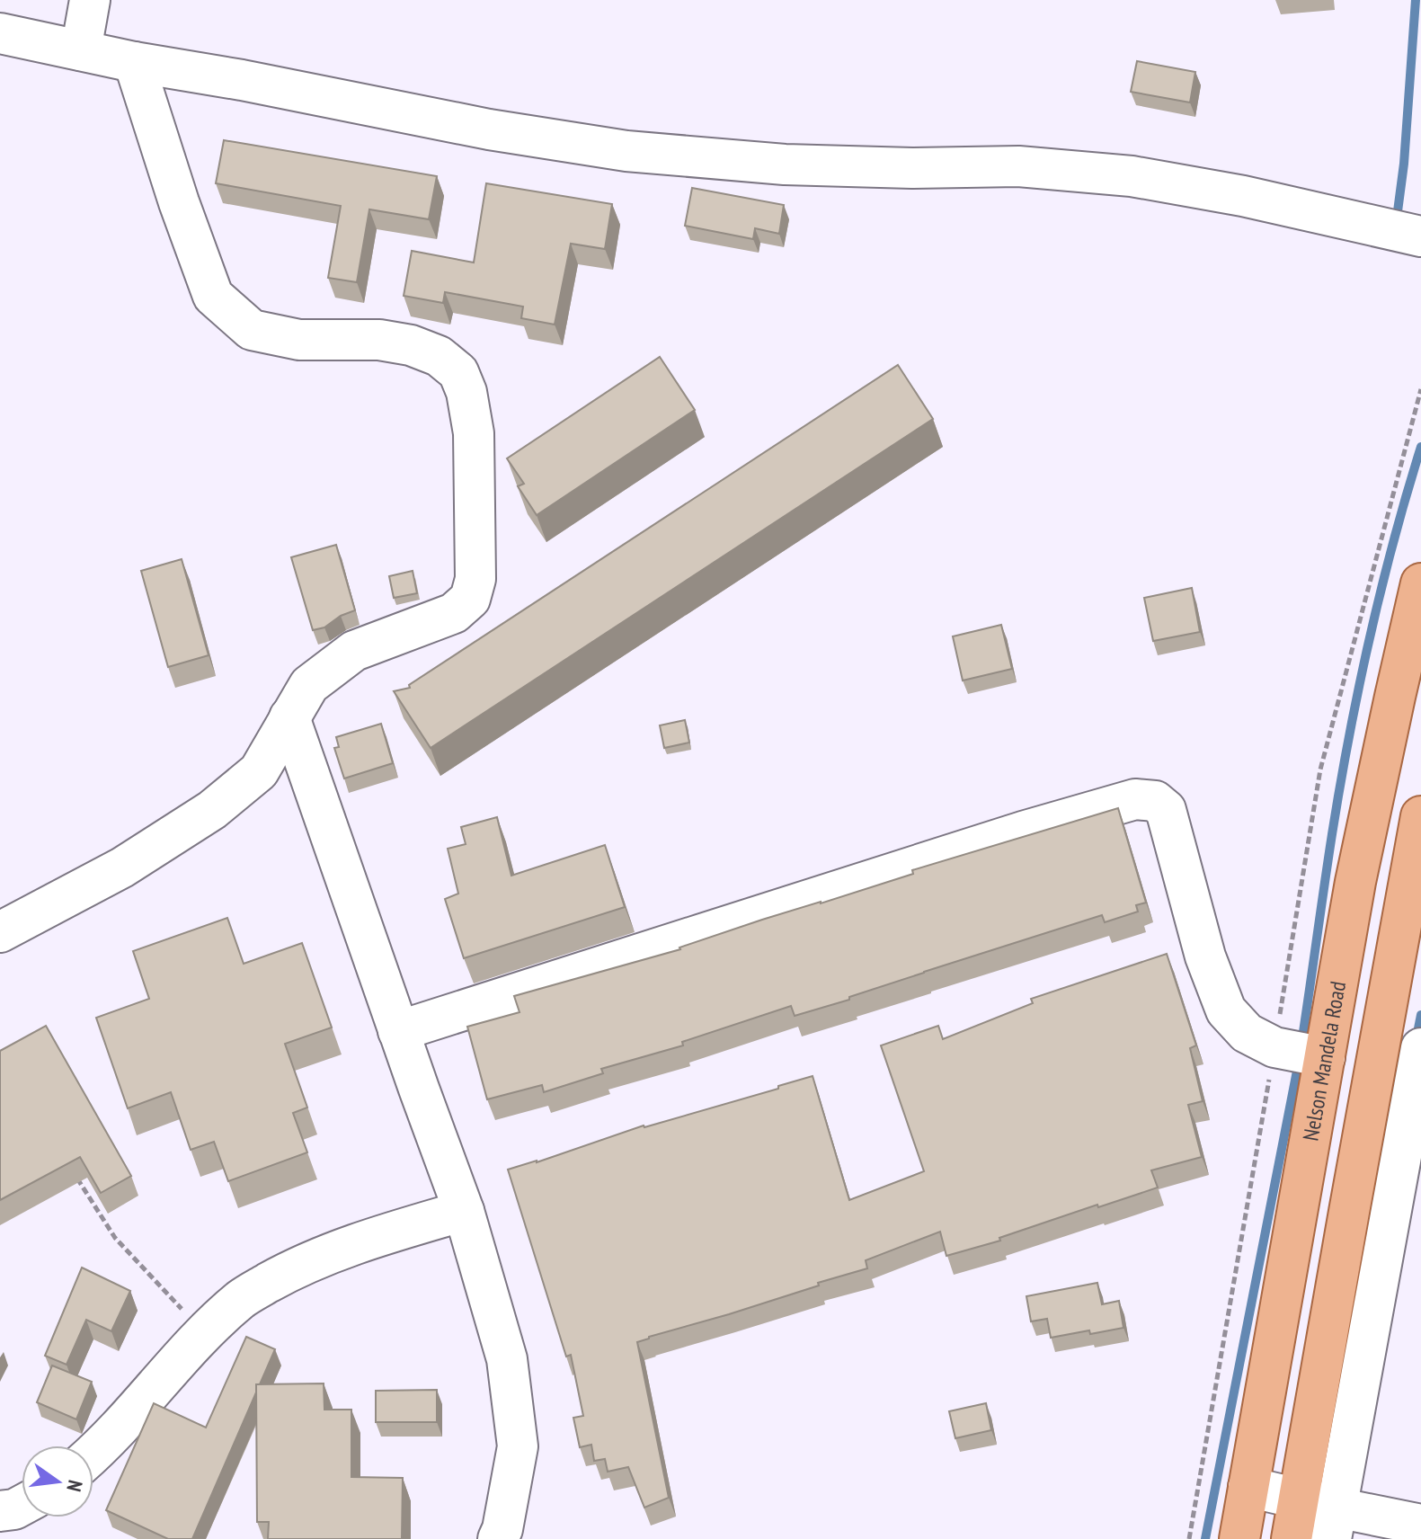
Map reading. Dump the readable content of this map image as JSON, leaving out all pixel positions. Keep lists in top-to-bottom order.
{
  "streets": {
    "main road": ["Nelson Mandela Road"]
  },
  "north": "right"
}
